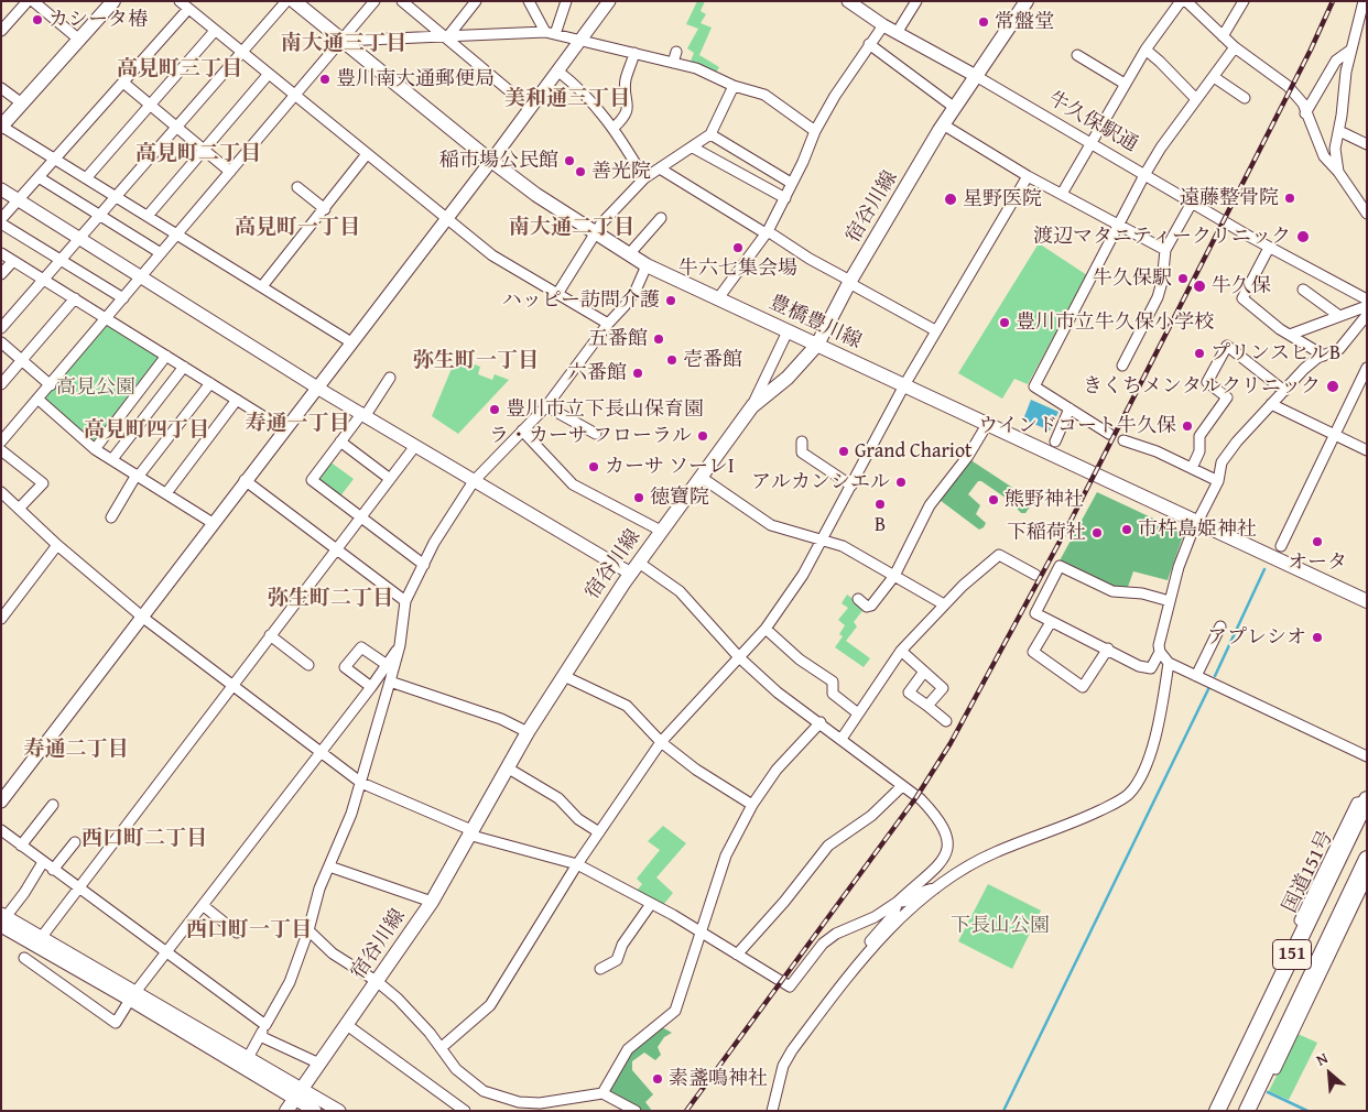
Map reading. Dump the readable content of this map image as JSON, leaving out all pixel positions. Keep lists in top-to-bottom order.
{
  "streets": {
    "highway": ["国道151号", "151"],
    "main road": ["宿谷川線", "豊橋豊川線"],
    "street": ["牛久保駅通"]
  },
  "crossings": [
    ["牛久保駅通", "宿谷川線"],
    ["宿谷川線", "豊橋豊川線"]
  ],
  "districts": [
    "南大通三丁目",
    "高見町三丁目",
    "美和通三丁目",
    "高見町二丁目",
    "高見町一丁目",
    "南大通二丁目",
    "弥生町一丁目",
    "寿通一丁目",
    "高見町四丁目",
    "弥生町二丁目",
    "寿通二丁目",
    "西口町二丁目",
    "西口町一丁目"
  ],
  "parks": ["高見公園", "下長山公園"],
  "places": [
    "カシータ椿",
    "常盤堂",
    "豊川南大通郵便局",
    "稲市場公民館",
    "善光院",
    "遠藤整骨院",
    "星野医院",
    "渡辺マタニティークリニック",
    "牛六七集会場",
    "牛久保駅",
    "牛久保",
    "ハッピー訪問介護",
    "豊川市立牛久保小学校",
    "五番館",
    "プリンスヒルB",
    "壱番館",
    "六番館",
    "きくちメンタルクリニック",
    "豊川市立下長山保育園",
    "ウインドコート牛久保",
    "ラ・カーサ フローラル",
    "Grand Chariot",
    "カーサ ソーレI",
    "アルカンシエル",
    "徳寶院",
    "熊野神社",
    "B",
    "市杵島姫神社",
    "下稲荷社",
    "オータ",
    "アプレシオ",
    "素盞鳴神社"
  ],
  "north": "top left"
}
